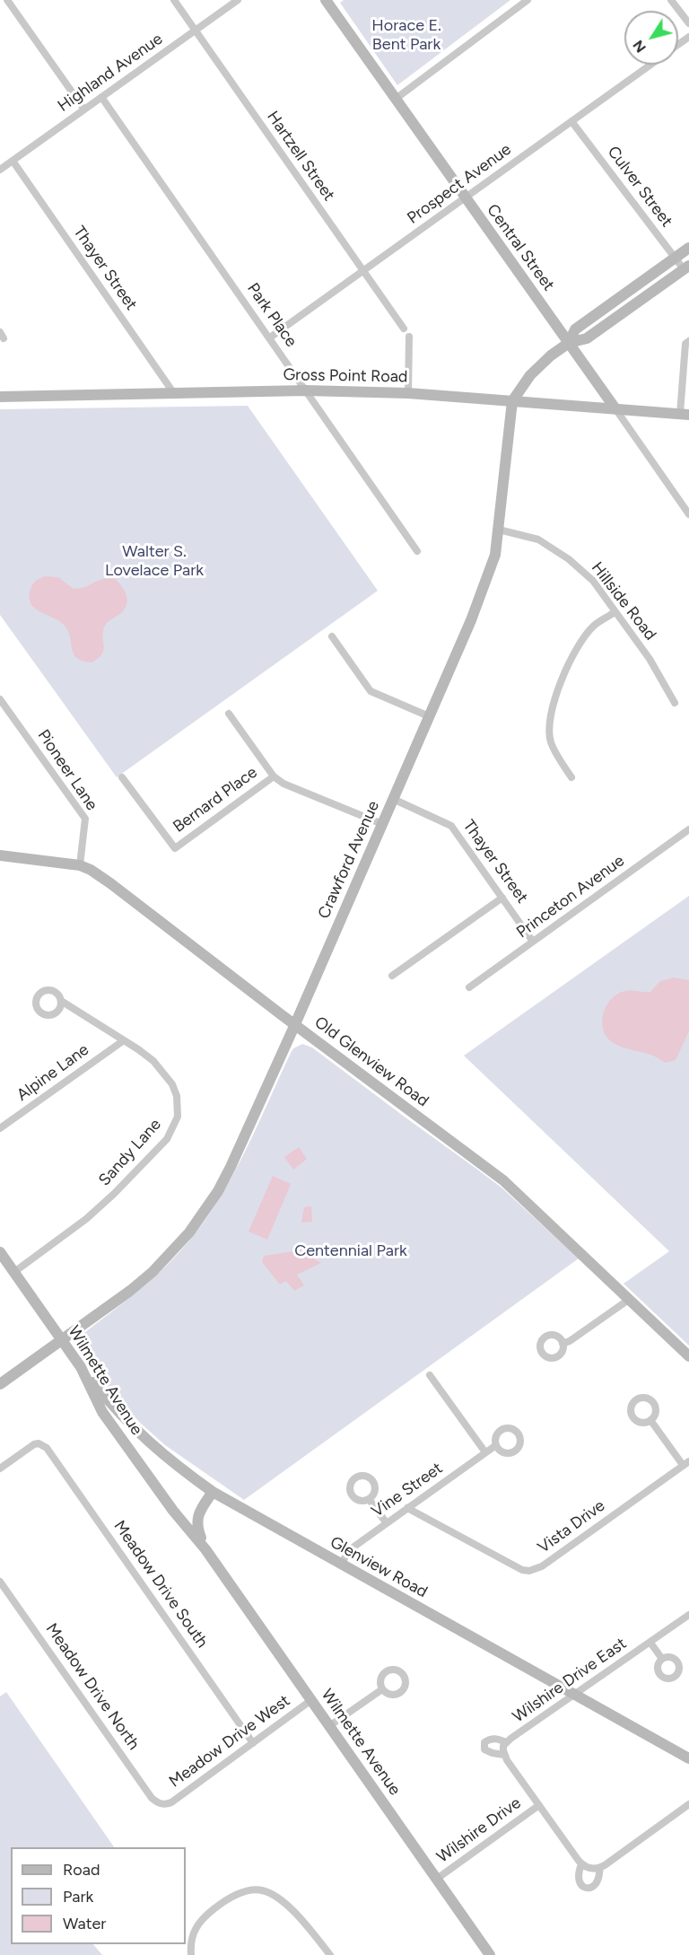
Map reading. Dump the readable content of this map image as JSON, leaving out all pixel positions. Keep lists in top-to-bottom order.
{
  "streets": {
    "main road": [
      "Central Street",
      "Gross Point Road",
      "Crawford Avenue",
      "Old Glenview Road",
      "Wilmette Avenue",
      "Glenview Road"
    ],
    "street": [
      "Highland Avenue",
      "Hartzell Street",
      "Prospect Avenue",
      "Culver Street",
      "Thayer Street",
      "Park Place",
      "Hillside Road",
      "Pioneer Lane",
      "Bernard Place",
      "Princeton Avenue",
      "Alpine Lane",
      "Sandy Lane",
      "Vine Street",
      "Vista Drive",
      "Meadow Drive South",
      "Wilshire Drive East",
      "Meadow Drive North",
      "Meadow Drive West",
      "Wilshire Drive"
    ]
  },
  "crossings": [
    ["Highland Avenue", "Hartzell Street"],
    ["Highland Avenue", "Thayer Street"],
    ["Highland Avenue", "Park Place"],
    ["Hartzell Street", "Prospect Avenue"],
    ["Prospect Avenue", "Culver Street"],
    ["Prospect Avenue", "Central Street"],
    ["Prospect Avenue", "Park Place"],
    ["Culver Street", "Crawford Avenue"],
    ["Central Street", "Gross Point Road"],
    ["Central Street", "Crawford Avenue"],
    ["Thayer Street", "Gross Point Road"],
    ["Thayer Street", "Crawford Avenue"],
    ["Thayer Street", "Princeton Avenue"],
    ["Park Place", "Gross Point Road"],
    ["Gross Point Road", "Crawford Avenue"],
    ["Hillside Road", "Crawford Avenue"],
    ["Pioneer Lane", "Old Glenview Road"],
    ["Crawford Avenue", "Old Glenview Road"],
    ["Crawford Avenue", "Wilmette Avenue"],
    ["Alpine Lane", "Sandy Lane"],
    ["Sandy Lane", "Wilmette Avenue"],
    ["Wilmette Avenue", "Glenview Road"],
    ["Wilmette Avenue", "Meadow Drive West"],
    ["Wilmette Avenue", "Wilshire Drive"],
    ["Vine Street", "Vista Drive"],
    ["Vine Street", "Glenview Road"],
    ["Glenview Road", "Wilshire Drive East"],
    ["Meadow Drive South", "Meadow Drive West"],
    ["Wilshire Drive East", "Wilshire Drive"],
    ["Meadow Drive North", "Meadow Drive West"]
  ],
  "parks": ["Horace E. Bent Park", "Walter S. Lovelace Park", "Centennial Park"],
  "legend": ["Road", "Park", "Water"],
  "north": "bottom left"
}
